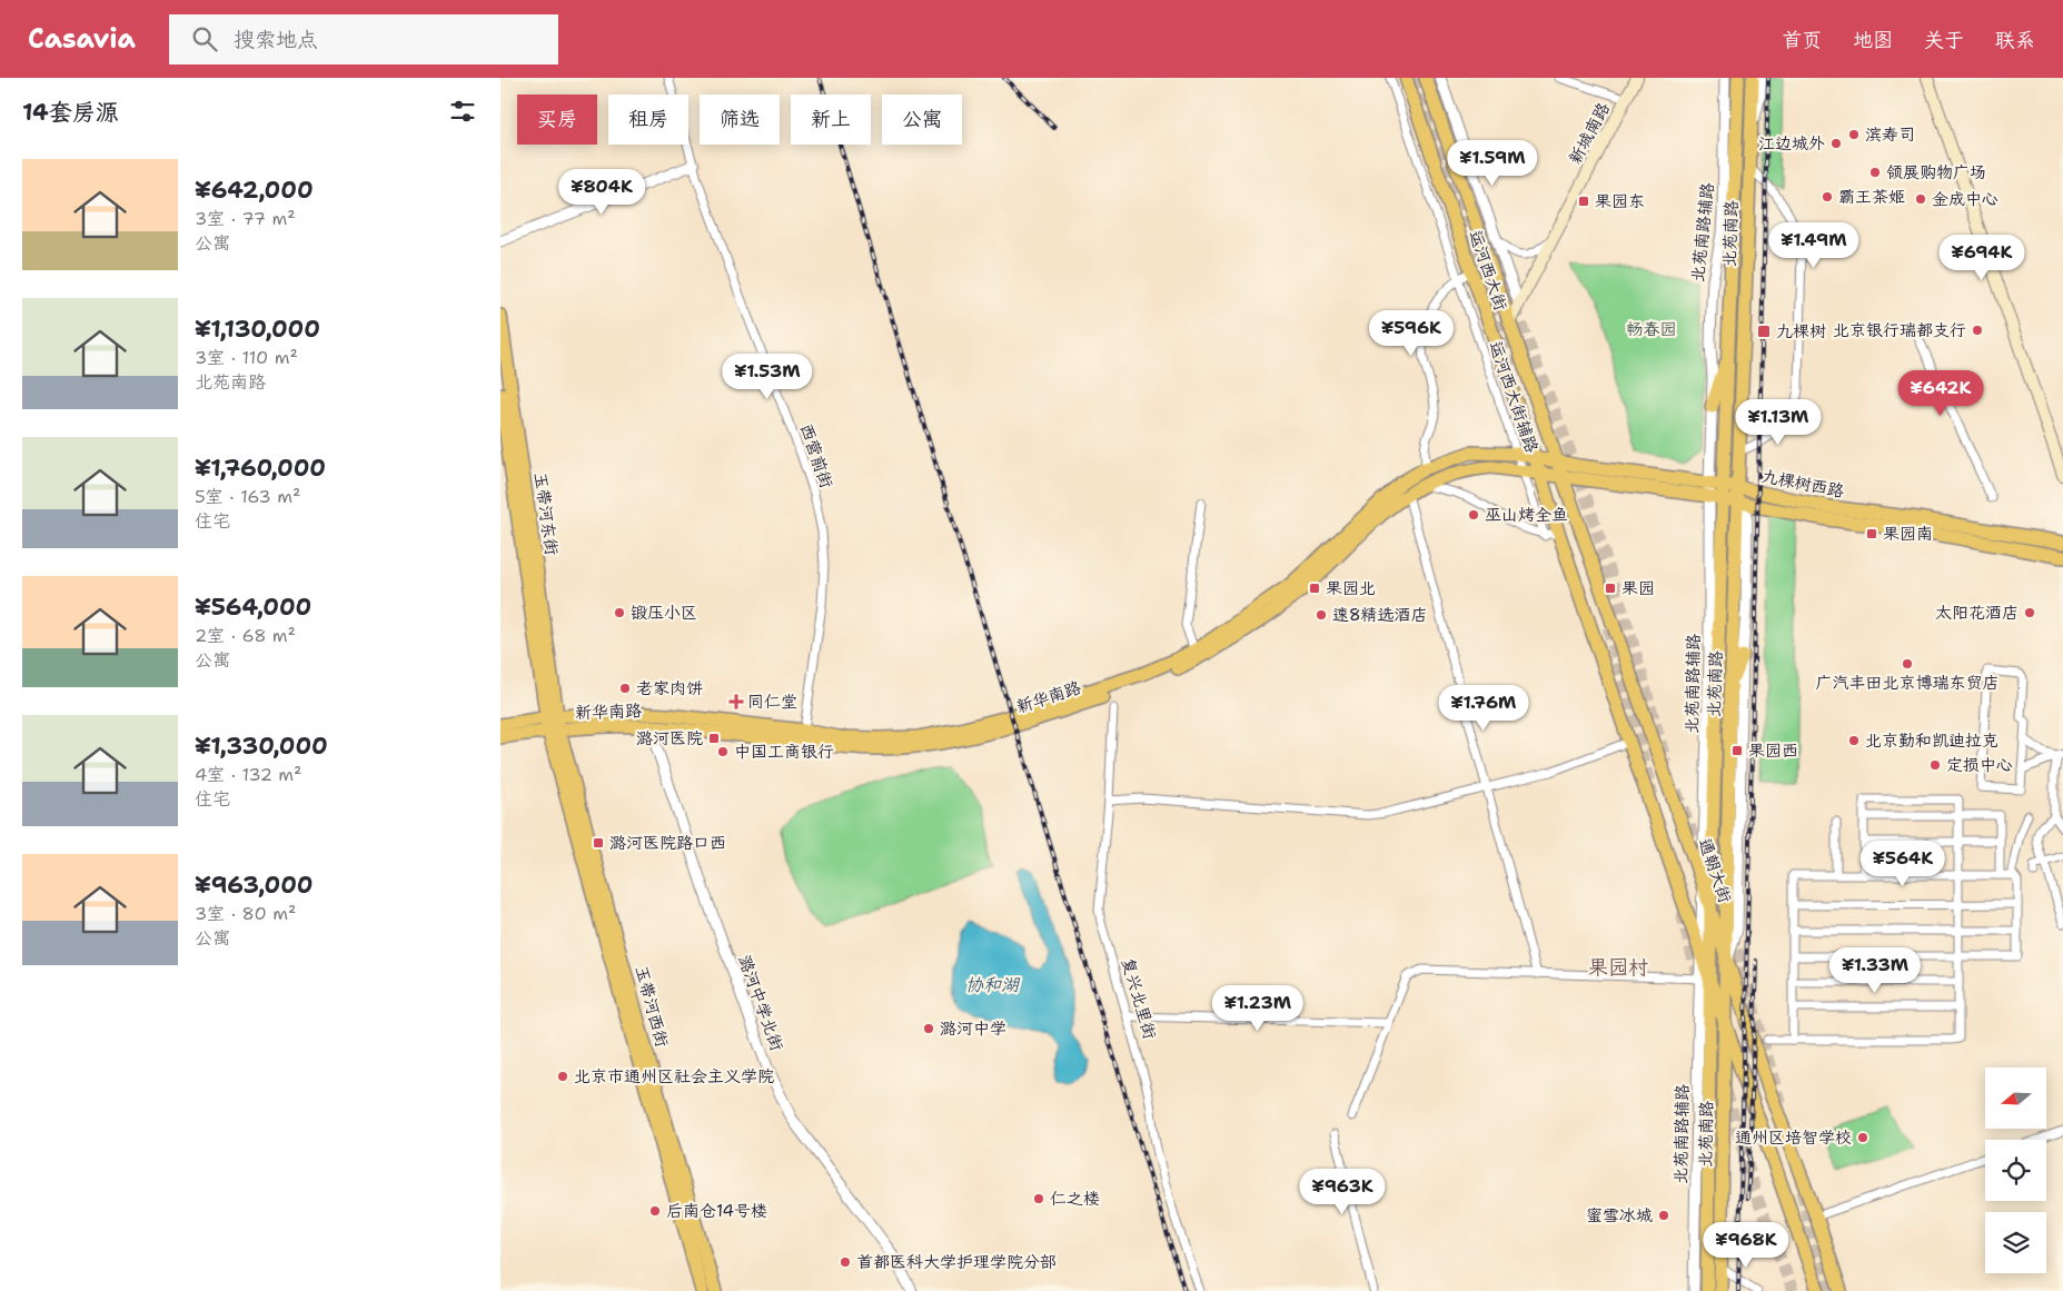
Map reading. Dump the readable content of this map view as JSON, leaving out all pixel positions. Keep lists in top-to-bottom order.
{
  "streets": {
    "main road": [
      "新城南路",
      "北苑南路",
      "运河西大街",
      "九棵树西路",
      "玉带河东街",
      "新华南路",
      "通朝大街",
      "玉带河西街"
    ],
    "street": [
      "北苑南路辅路",
      "运河西大街辅路",
      "西营前街",
      "复兴北里街",
      "潞河中学北街"
    ]
  },
  "crossings": [
    ["新城南路", "运河西大街"],
    ["北苑南路辅路", "北苑南路"],
    ["北苑南路辅路", "九棵树西路"],
    ["北苑南路辅路", "通朝大街"],
    ["北苑南路", "九棵树西路"],
    ["北苑南路", "通朝大街"],
    ["运河西大街", "九棵树西路"],
    ["运河西大街", "新华南路"],
    ["运河西大街", "通朝大街"],
    ["运河西大街辅路", "新华南路"],
    ["西营前街", "新华南路"],
    ["九棵树西路", "新华南路"],
    ["九棵树西路", "通朝大街"],
    ["玉带河东街", "新华南路"],
    ["玉带河东街", "玉带河西街"],
    ["新华南路", "潞河中学北街"],
    ["新华南路", "玉带河西街"]
  ],
  "districts": ["果园村"],
  "water": ["协和湖"],
  "parks": ["畅春园"],
  "places": {
    "other": [
      "滨寿司",
      "江边城外",
      "领展购物广场",
      "霸王茶姬",
      "金成中心",
      "北京银行瑞都支行",
      "巫山烤全鱼",
      "锻压小区",
      "太阳花酒店",
      "速8精选酒店",
      "广汽丰田北京博瑞东贸店",
      "老家肉饼",
      "北京勤和凯迪拉克",
      "中国工商银行",
      "定损中心",
      "潞河中学",
      "北京市通州区社会主义学院",
      "通州区培智学校",
      "仁之楼",
      "后南仓14号楼",
      "蜜雪冰城",
      "首都医科大学护理学院分部"
    ],
    "transit": [
      "果园东",
      "九棵树",
      "果园南",
      "果园北",
      "果园",
      "潞河医院",
      "果园西",
      "潞河医院路口西"
    ],
    "health": ["同仁堂"]
  },
  "north": "left",
  "page": {
    "header": "Casavia",
    "search": "搜索地点",
    "nav": [
      "首页",
      "地图",
      "关于",
      "联系"
    ],
    "heading": "14套房源",
    "chip": [
      "买房",
      "租房",
      "筛选",
      "新上",
      "公寓"
    ],
    "price": [
      "¥1.59M",
      "¥804K",
      "¥1.49M",
      "¥694K",
      "¥596K",
      "¥1.53M",
      "¥642K",
      "¥1.13M",
      "¥1.76M",
      "¥564K",
      "¥1.33M",
      "¥1.23M",
      "¥963K",
      "¥968K"
    ],
    "list": [
      {
        "name": "¥642,000",
        "note": "3室 · 77 m² · 公寓"
      },
      {
        "name": "¥1,130,000",
        "note": "3室 · 110 m² · 北苑南路"
      },
      {
        "name": "¥1,760,000",
        "note": "5室 · 163 m² · 住宅"
      },
      {
        "name": "¥564,000",
        "note": "2室 · 68 m² · 公寓"
      },
      {
        "name": "¥1,330,000",
        "note": "4室 · 132 m² · 住宅"
      },
      {
        "name": "¥963,000",
        "note": "3室 · 80 m² · 公寓"
      }
    ]
  }
}
